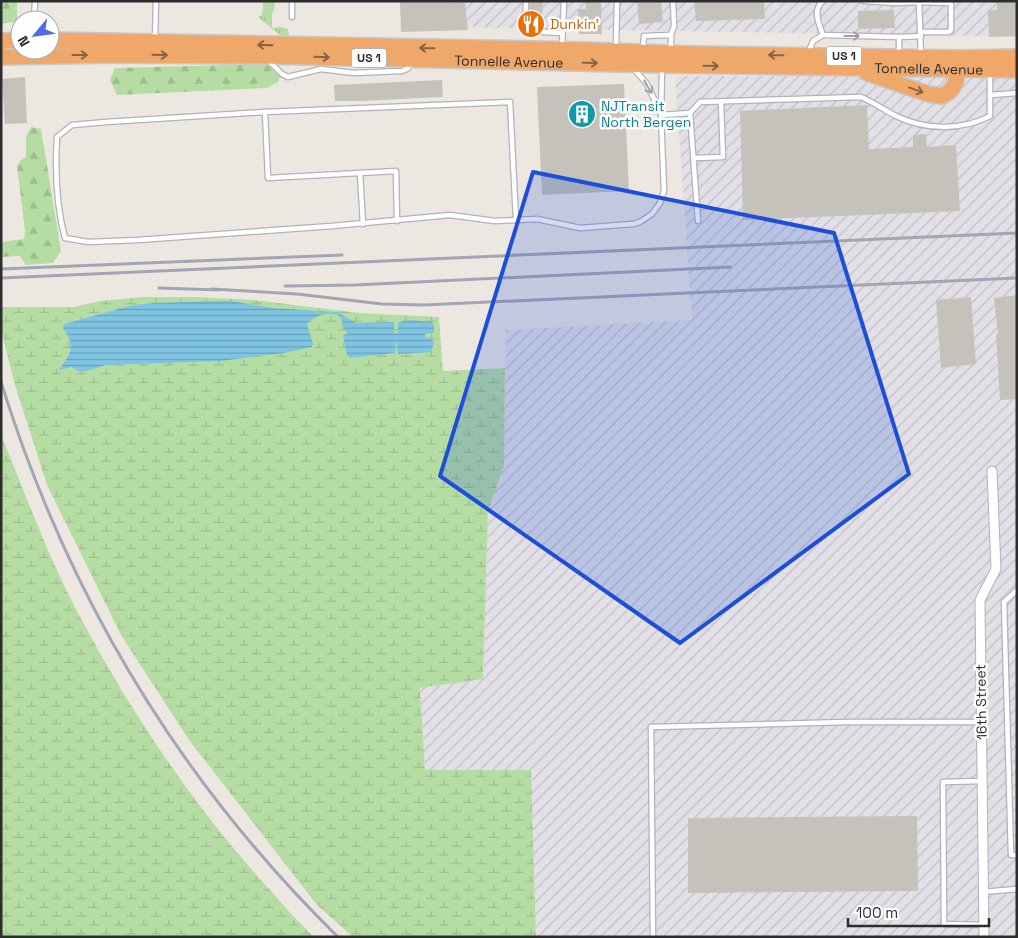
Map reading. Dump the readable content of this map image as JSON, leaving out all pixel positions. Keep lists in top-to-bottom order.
{
  "streets": {
    "highway": ["US 1", "Tonnelle Avenue"],
    "street": ["16th Street"]
  },
  "places": {
    "restaurant": ["Dunkin'"],
    "building": ["NJTransit North Bergen"]
  },
  "scale_bar": "100 m",
  "north": "bottom left"
}
